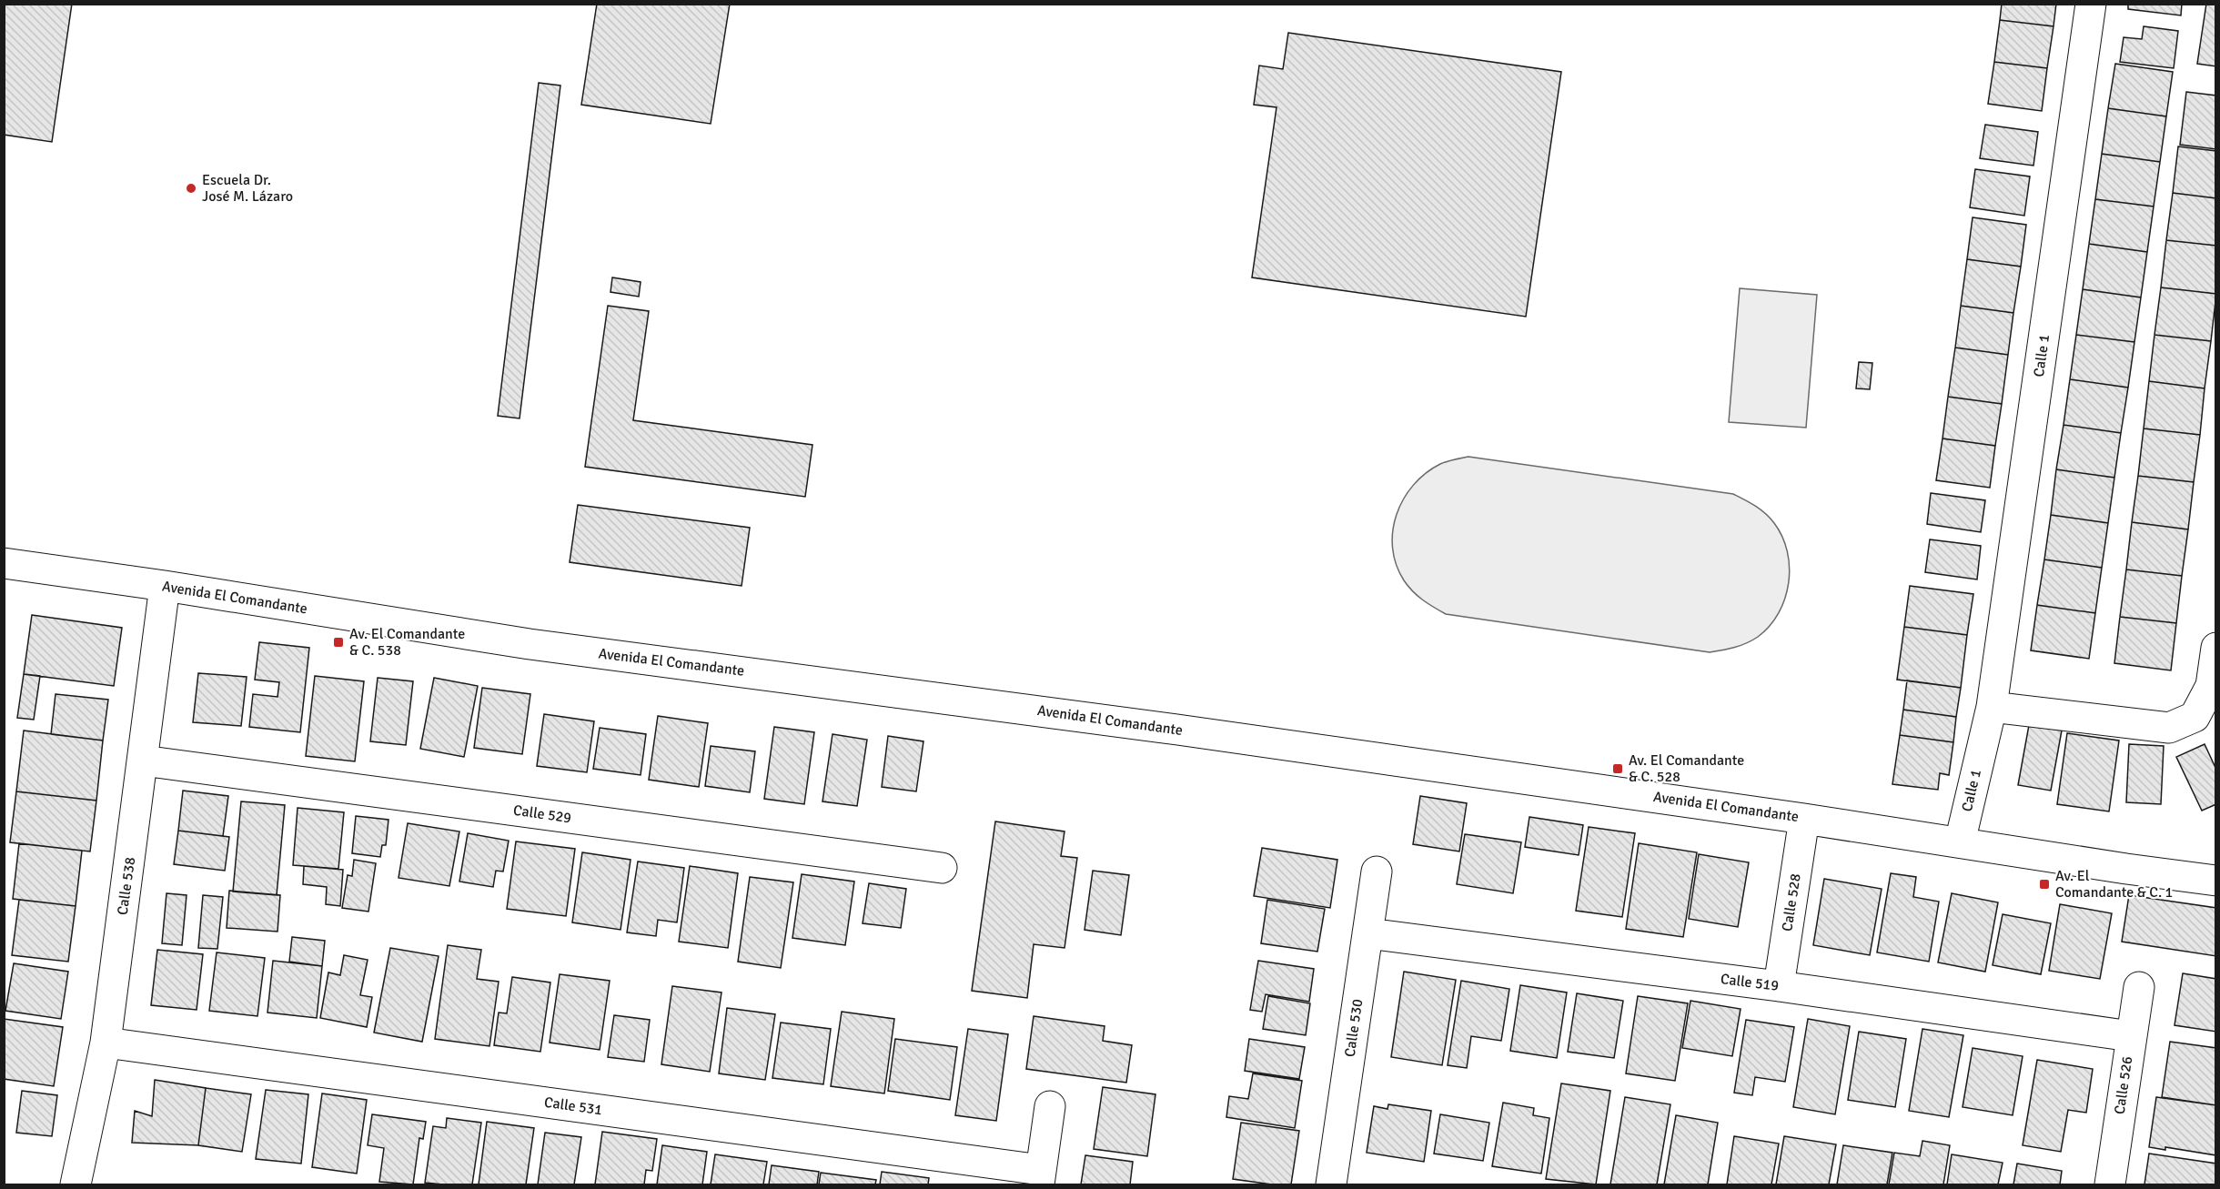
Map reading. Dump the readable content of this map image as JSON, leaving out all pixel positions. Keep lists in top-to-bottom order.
{
  "streets": {
    "street": [
      "Calle 1",
      "Avenida El Comandante",
      "Calle 529",
      "Calle 538",
      "Calle 528",
      "Calle 519",
      "Calle 530",
      "Calle 526",
      "Calle 531"
    ]
  },
  "crossings": [
    ["Calle 1", "Avenida El Comandante"],
    ["Avenida El Comandante", "Calle 538"],
    ["Avenida El Comandante", "Calle 528"],
    ["Calle 529", "Calle 538"],
    ["Calle 538", "Calle 531"],
    ["Calle 528", "Calle 519"],
    ["Calle 519", "Calle 530"],
    ["Calle 519", "Calle 526"]
  ],
  "places": {
    "other": ["Escuela Dr. José M. Lázaro"],
    "transit": ["Av. El Comandante & C. 538", "Av. El Comandante & C. 528", "Av. El Comandante & C. 1"]
  }
}
